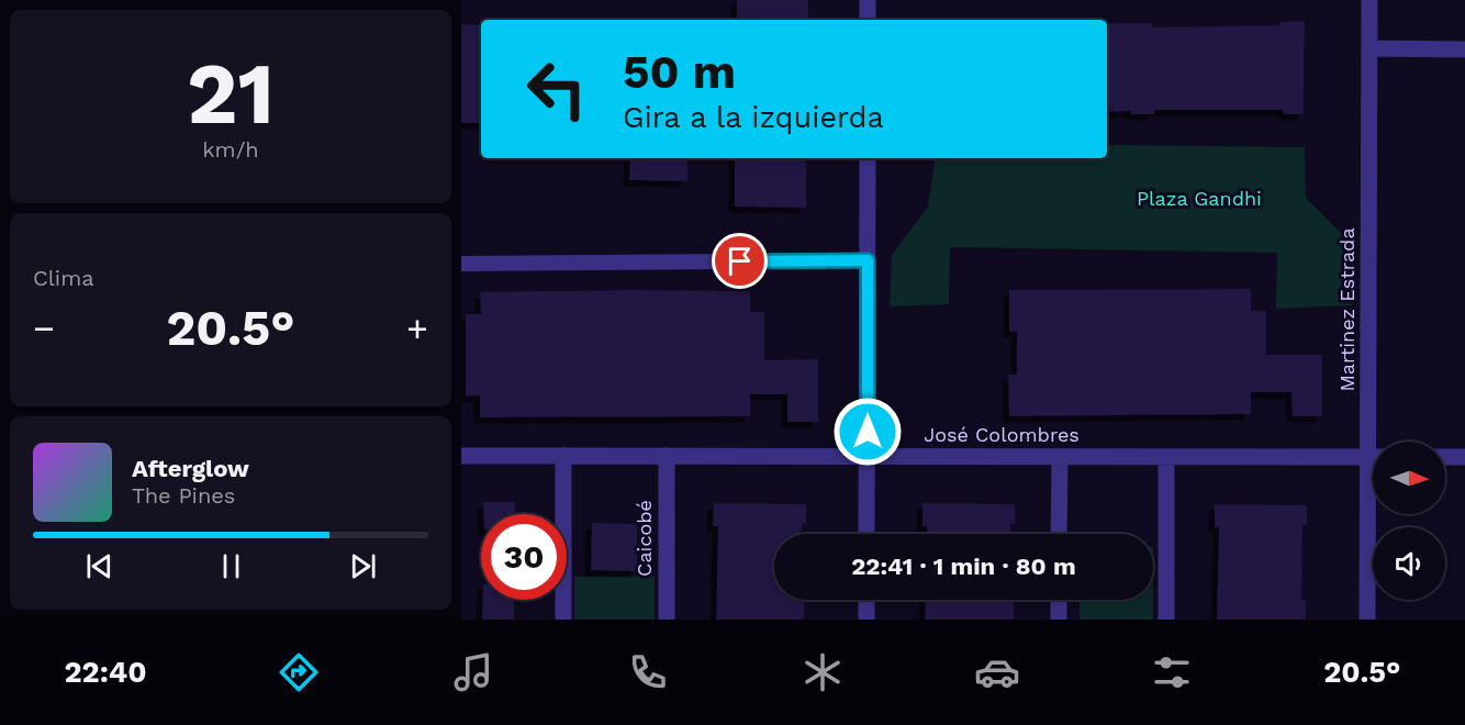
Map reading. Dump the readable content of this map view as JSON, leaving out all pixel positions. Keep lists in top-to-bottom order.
{
  "streets": {
    "street": ["Martinez Estrada", "José Colombres", "Caicobé"]
  },
  "crossings": [
    ["José Colombres", "Caicobé"]
  ],
  "parks": ["Plaza Gandhi"],
  "north": "right",
  "page": {
    "tile": [
      ["21", "km/h"],
      "Clima"
    ],
    "turn": ["50 m", "Gira a la izquierda"],
    "heat": ["−", "20.5°", "+"],
    "song": ["Afterglow", "The Pines"],
    "limit": "30",
    "trip": "22:41 · 1 min · 80 m",
    "tabs": ["22:40", "20.5°"]
  }
}
